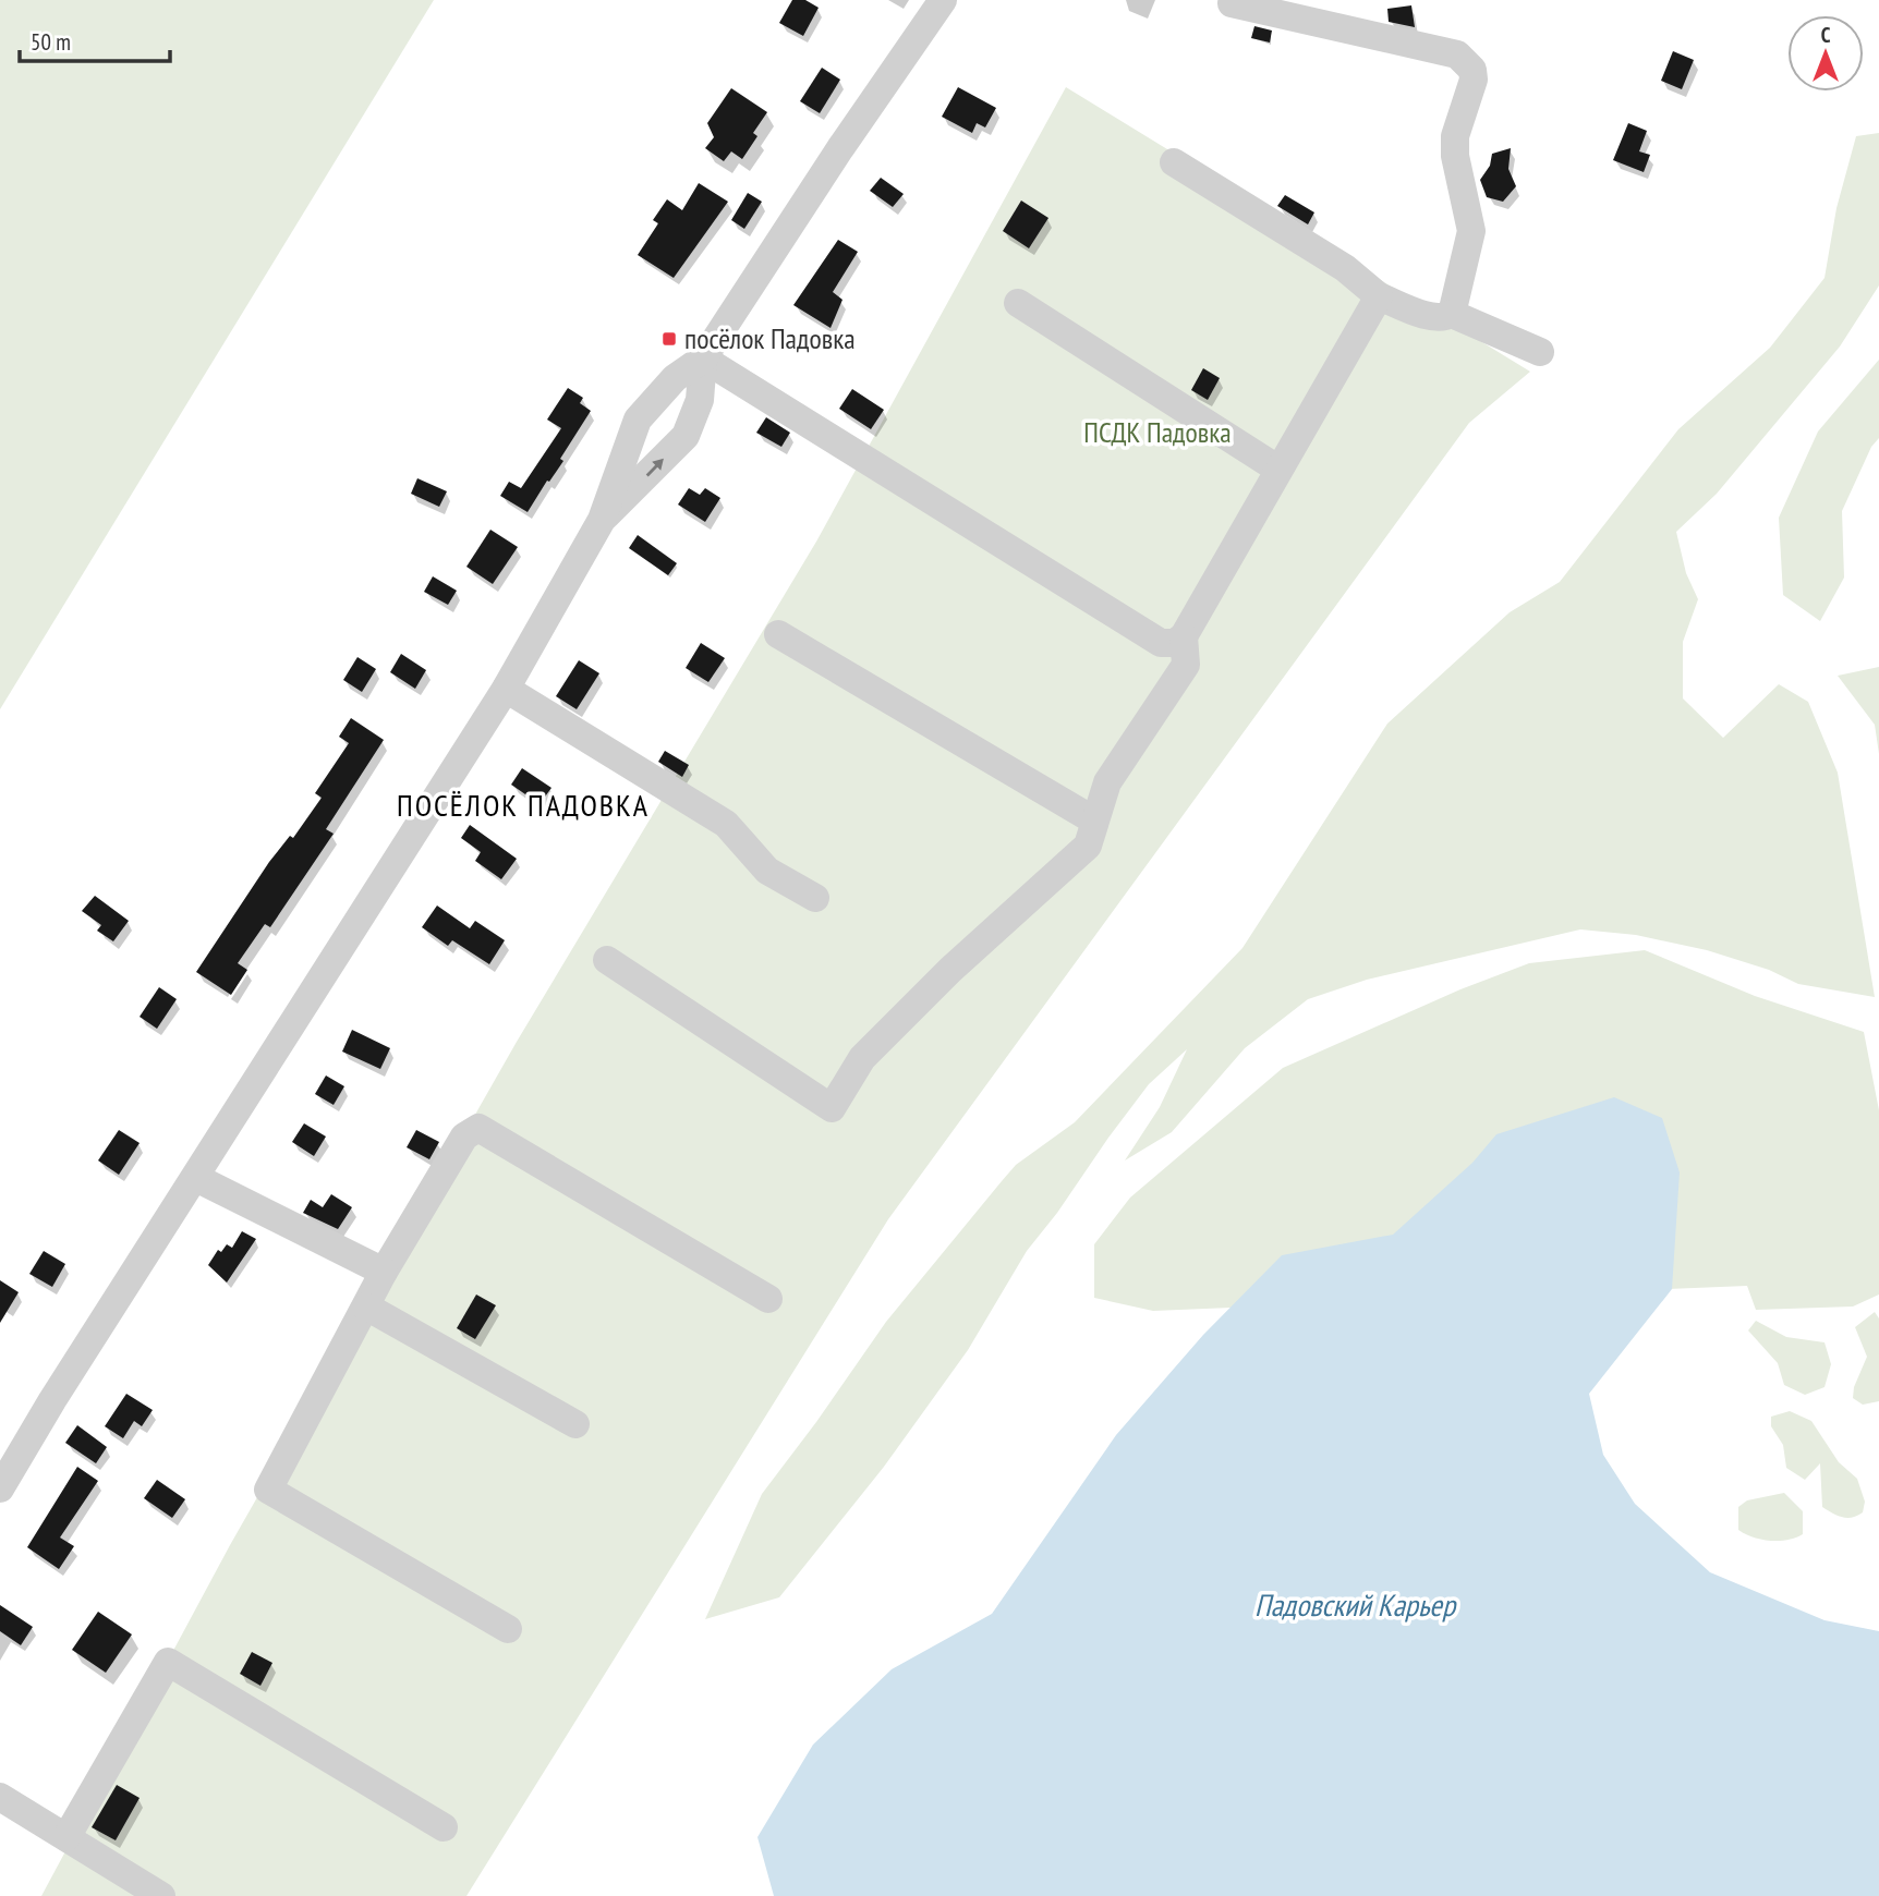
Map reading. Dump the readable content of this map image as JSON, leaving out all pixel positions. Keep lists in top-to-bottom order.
{
  "districts": ["ПОСЁЛОК ПАДОВКА"],
  "water": ["Падовский Карьер"],
  "parks": ["ПСДК Падовка"],
  "places": {
    "transit": ["посёлок Падовка"]
  },
  "scale_bar": "50 m",
  "north": "top"
}
